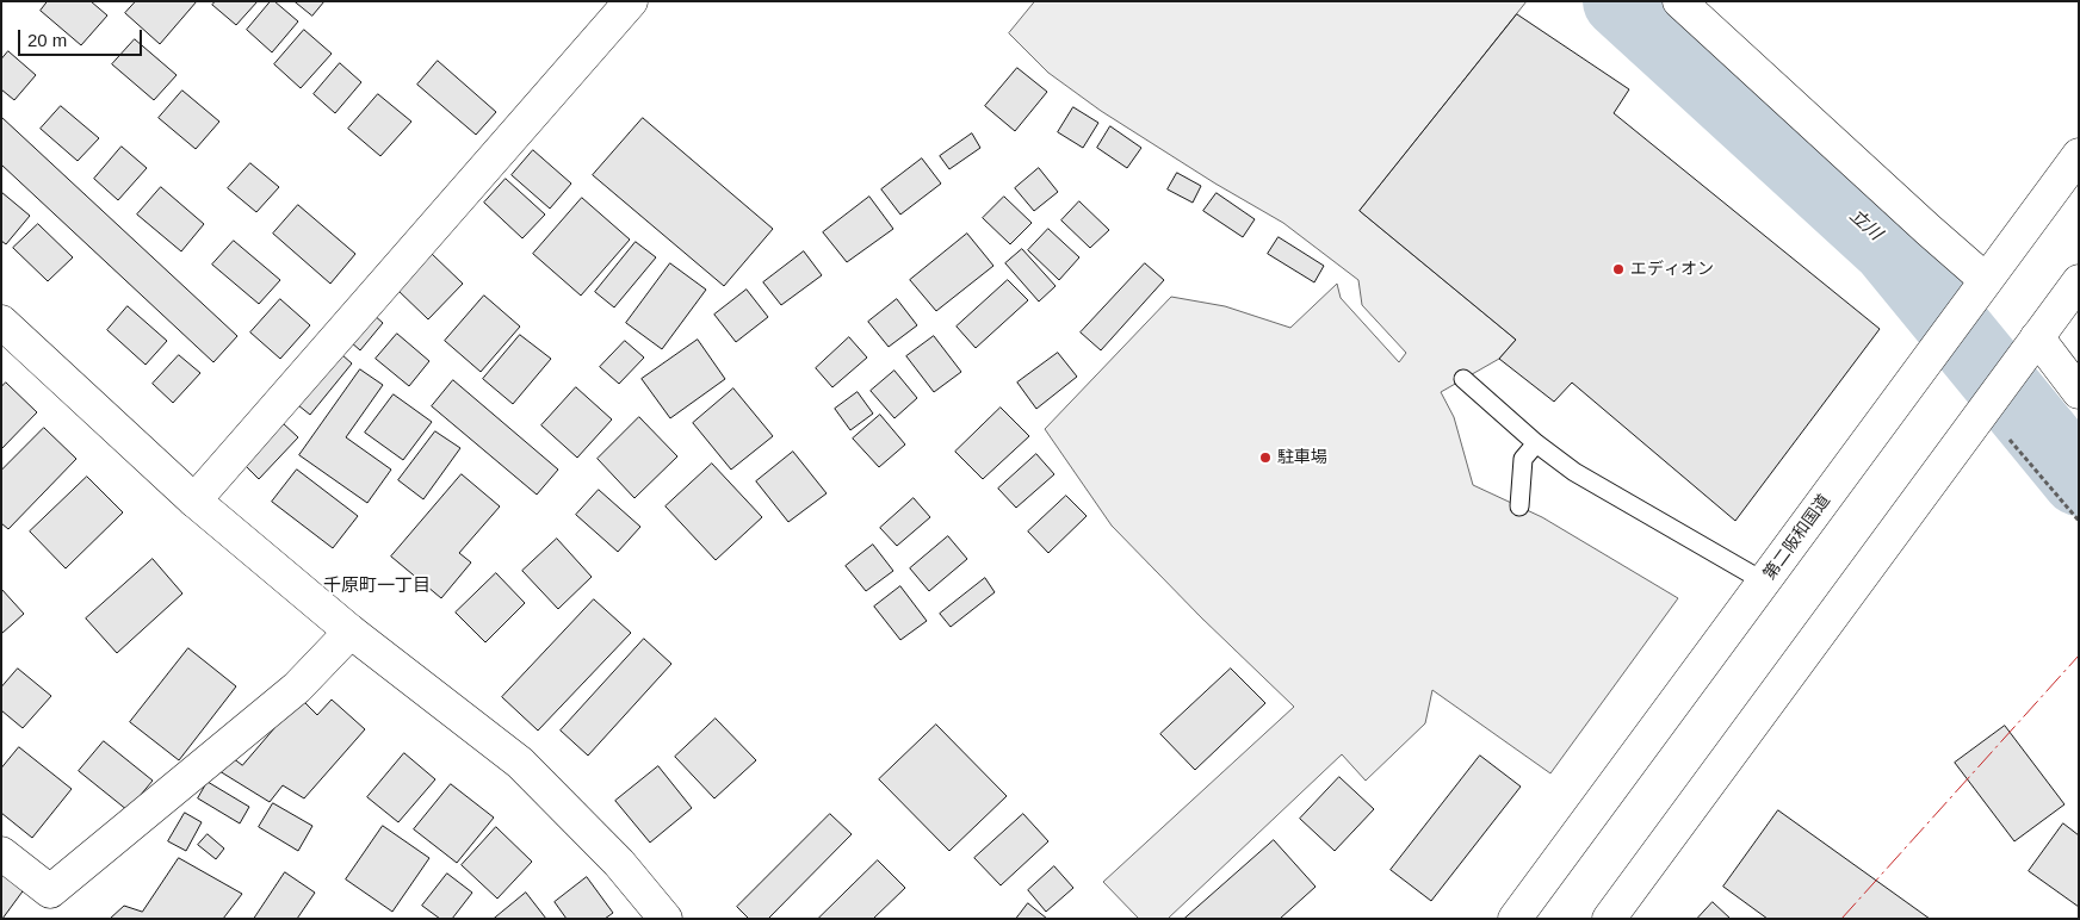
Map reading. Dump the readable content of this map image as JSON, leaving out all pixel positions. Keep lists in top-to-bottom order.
{
  "streets": {
    "main road": ["第二阪和国道"]
  },
  "districts": ["千原町一丁目"],
  "water": ["立川"],
  "places": ["エディオン", "駐車場"],
  "scale_bar": "20 m"
}
